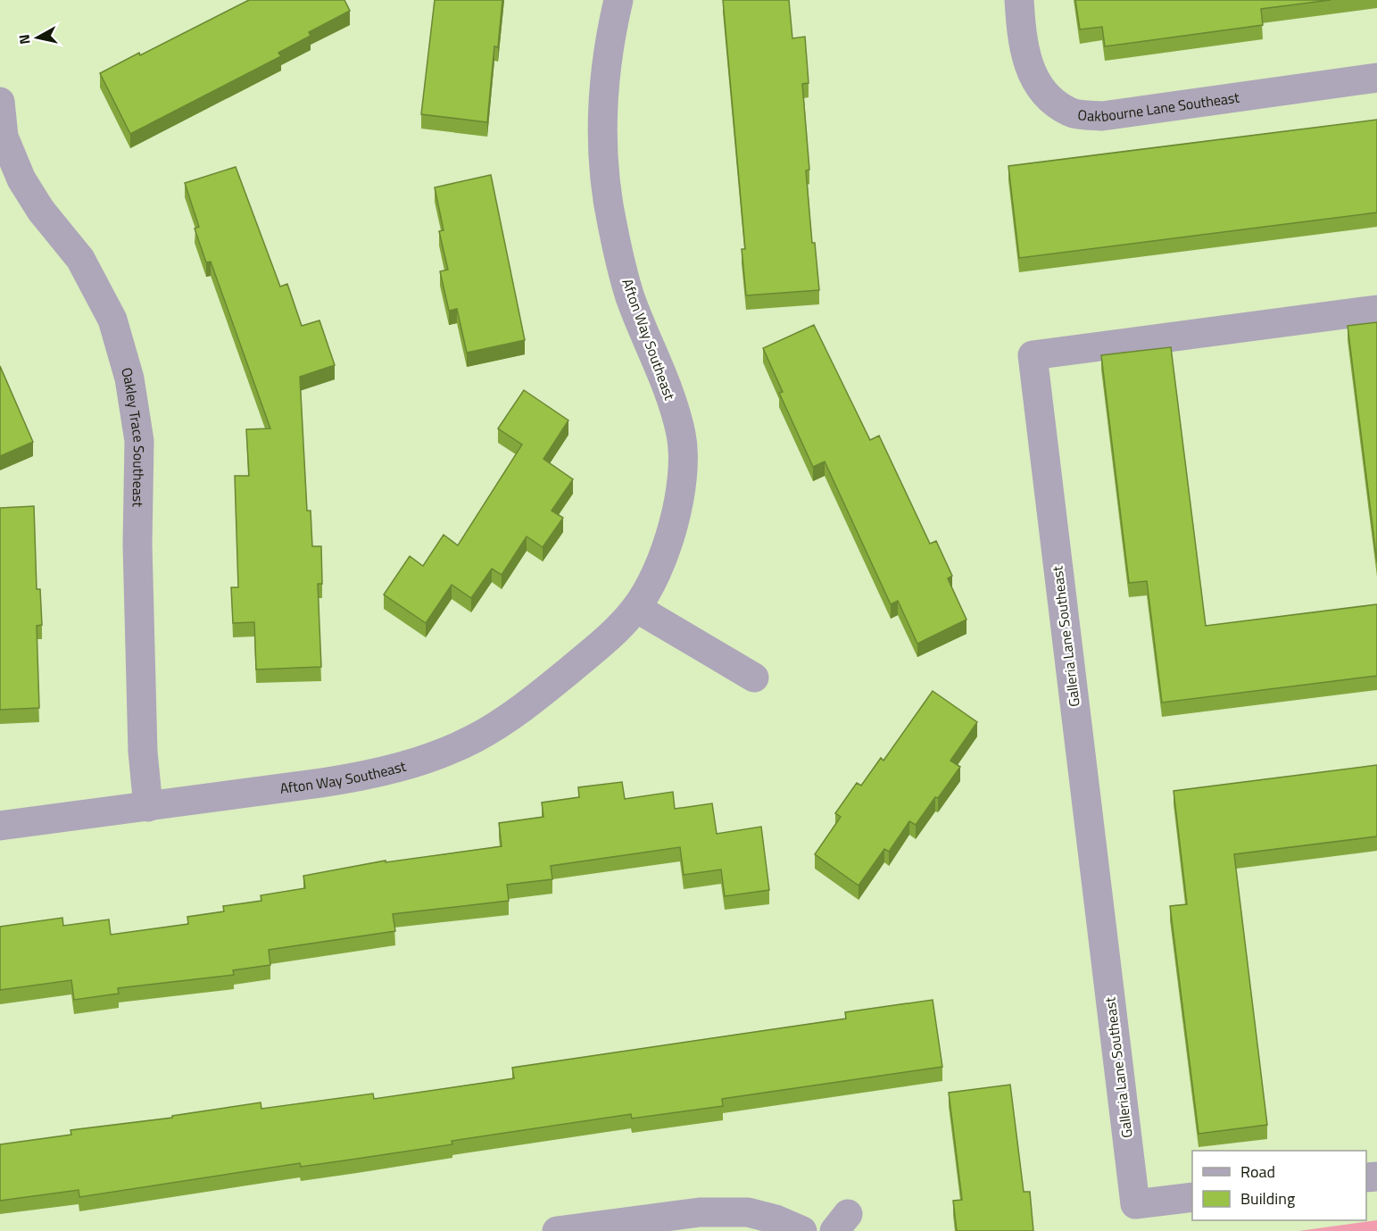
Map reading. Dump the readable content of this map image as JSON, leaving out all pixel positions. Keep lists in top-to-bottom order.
{
  "streets": {
    "street": [
      "Oakbourne Lane Southeast",
      "Afton Way Southeast",
      "Oakley Trace Southeast",
      "Galleria Lane Southeast"
    ]
  },
  "crossings": [
    ["Afton Way Southeast", "Oakley Trace Southeast"]
  ],
  "legend": ["Road", "Building"],
  "north": "left"
}
